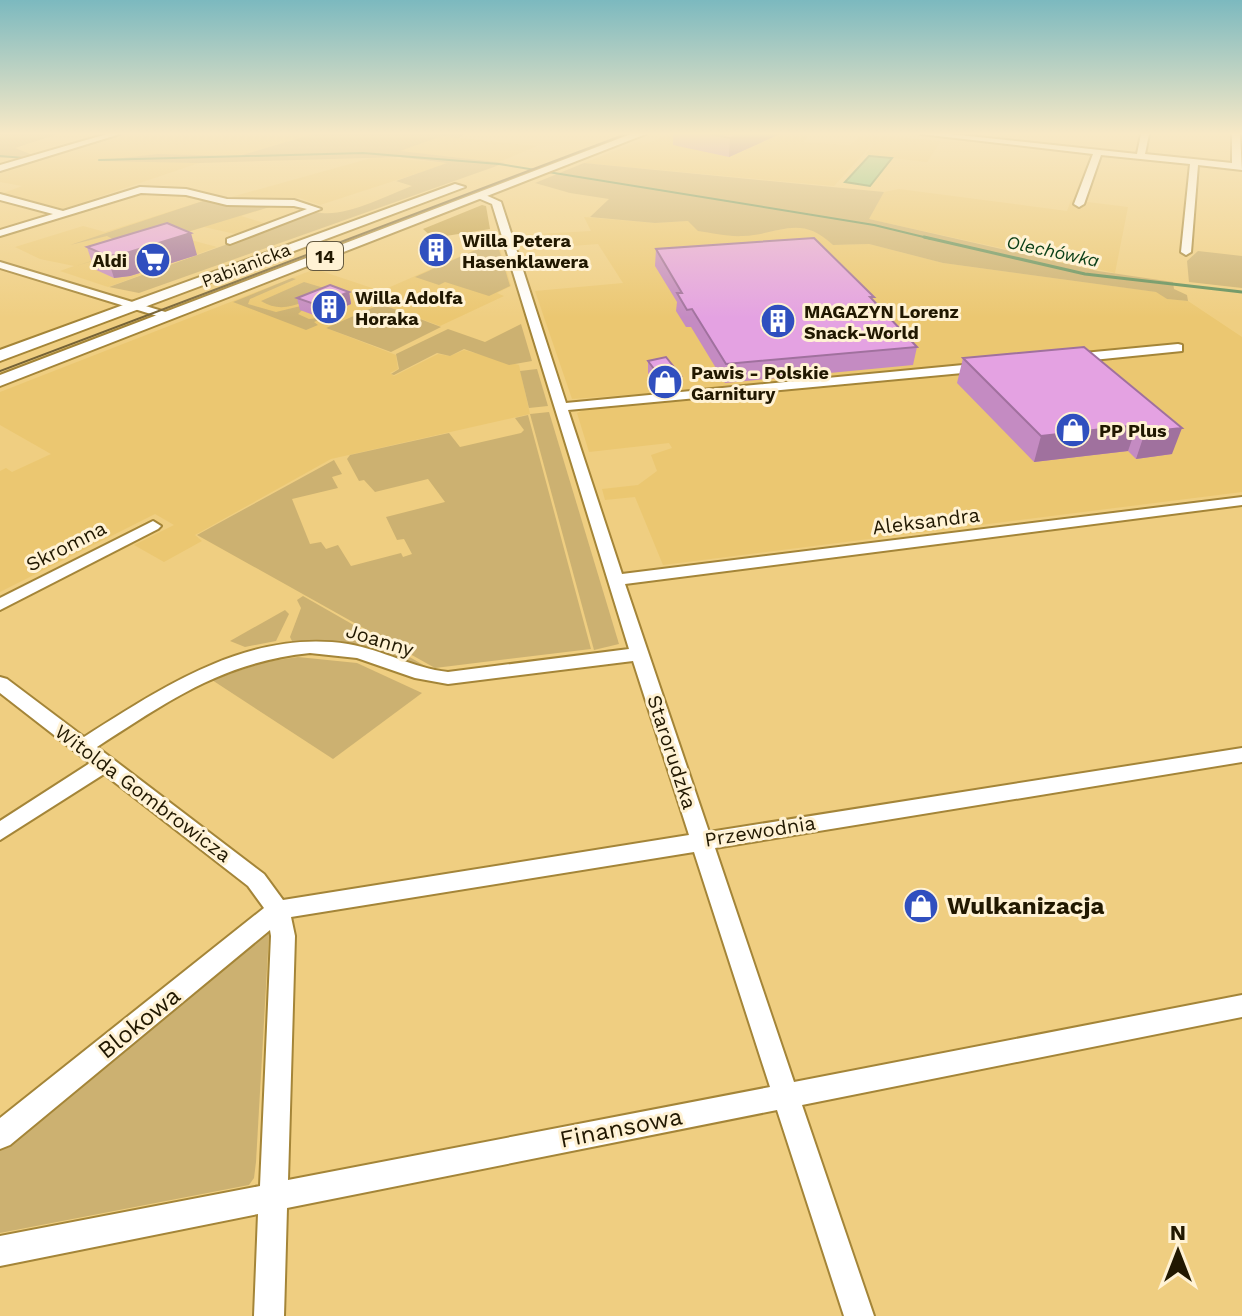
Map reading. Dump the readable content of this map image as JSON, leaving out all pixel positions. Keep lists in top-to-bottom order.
{
  "streets": {
    "main road": ["14", "Pabianicka"],
    "street": [
      "Aleksandra",
      "Skromna",
      "Joanny",
      "Starorudzka",
      "Witolda Gombrowicza",
      "Przewodnia",
      "Blokowa",
      "Finansowa"
    ]
  },
  "crossings": [
    ["Pabianicka", "Starorudzka"],
    ["Aleksandra", "Starorudzka"],
    ["Joanny", "Starorudzka"],
    ["Joanny", "Witolda Gombrowicza"],
    ["Starorudzka", "Przewodnia"],
    ["Starorudzka", "Finansowa"],
    ["Witolda Gombrowicza", "Przewodnia"],
    ["Witolda Gombrowicza", "Blokowa"],
    ["Przewodnia", "Blokowa"]
  ],
  "water": ["Olechówka"],
  "places": {
    "building": ["Willa Petera Hasenklawera", "Willa Adolfa Horaka", "MAGAZYN Lorenz Snack-World"],
    "supermarket": ["Aldi"],
    "shop": ["Pawis - Polskie Garnitury", "PP Plus", "Wulkanizacja"]
  },
  "north": "top"
}
